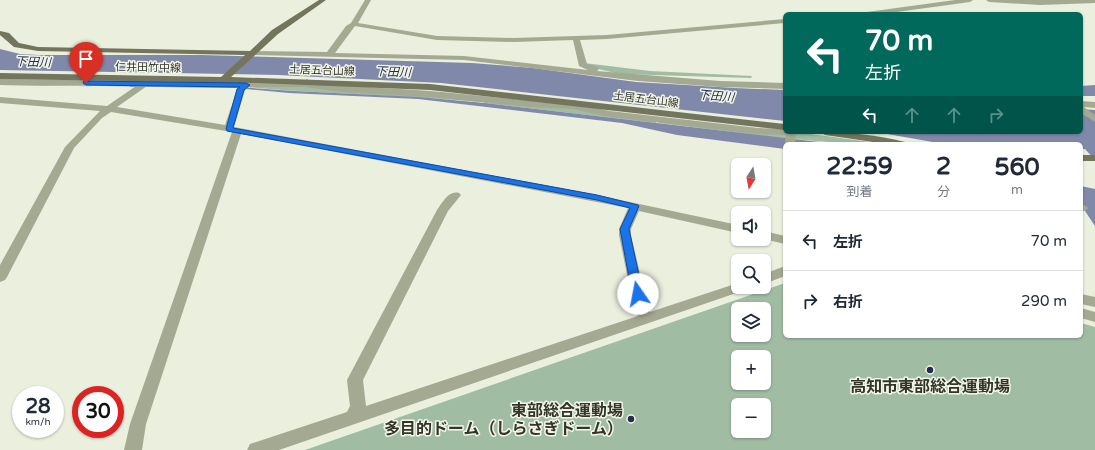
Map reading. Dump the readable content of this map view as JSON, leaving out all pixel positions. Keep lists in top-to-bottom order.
{
  "streets": {
    "main road": ["仁井田竹中線", "土居五台山線"]
  },
  "crossings": [
    ["仁井田竹中線", "土居五台山線"]
  ],
  "water": ["下田川"],
  "places": ["高知市東部総合運動場", "東部総合運動場 多目的ドーム（しらさぎドーム）"],
  "north": "bottom",
  "page": {
    "turn": ["70 m", "左折"],
    "eta": [
      "22:59",
      "到着",
      "2",
      "分",
      "560",
      "m"
    ],
    "map_buttons": ["+", "−"],
    "list": [
      {
        "name": "左折",
        "value": "70 m"
      },
      {
        "name": "右折",
        "value": "290 m"
      }
    ],
    "speed": "28 km/h",
    "limit": "30"
  }
}
